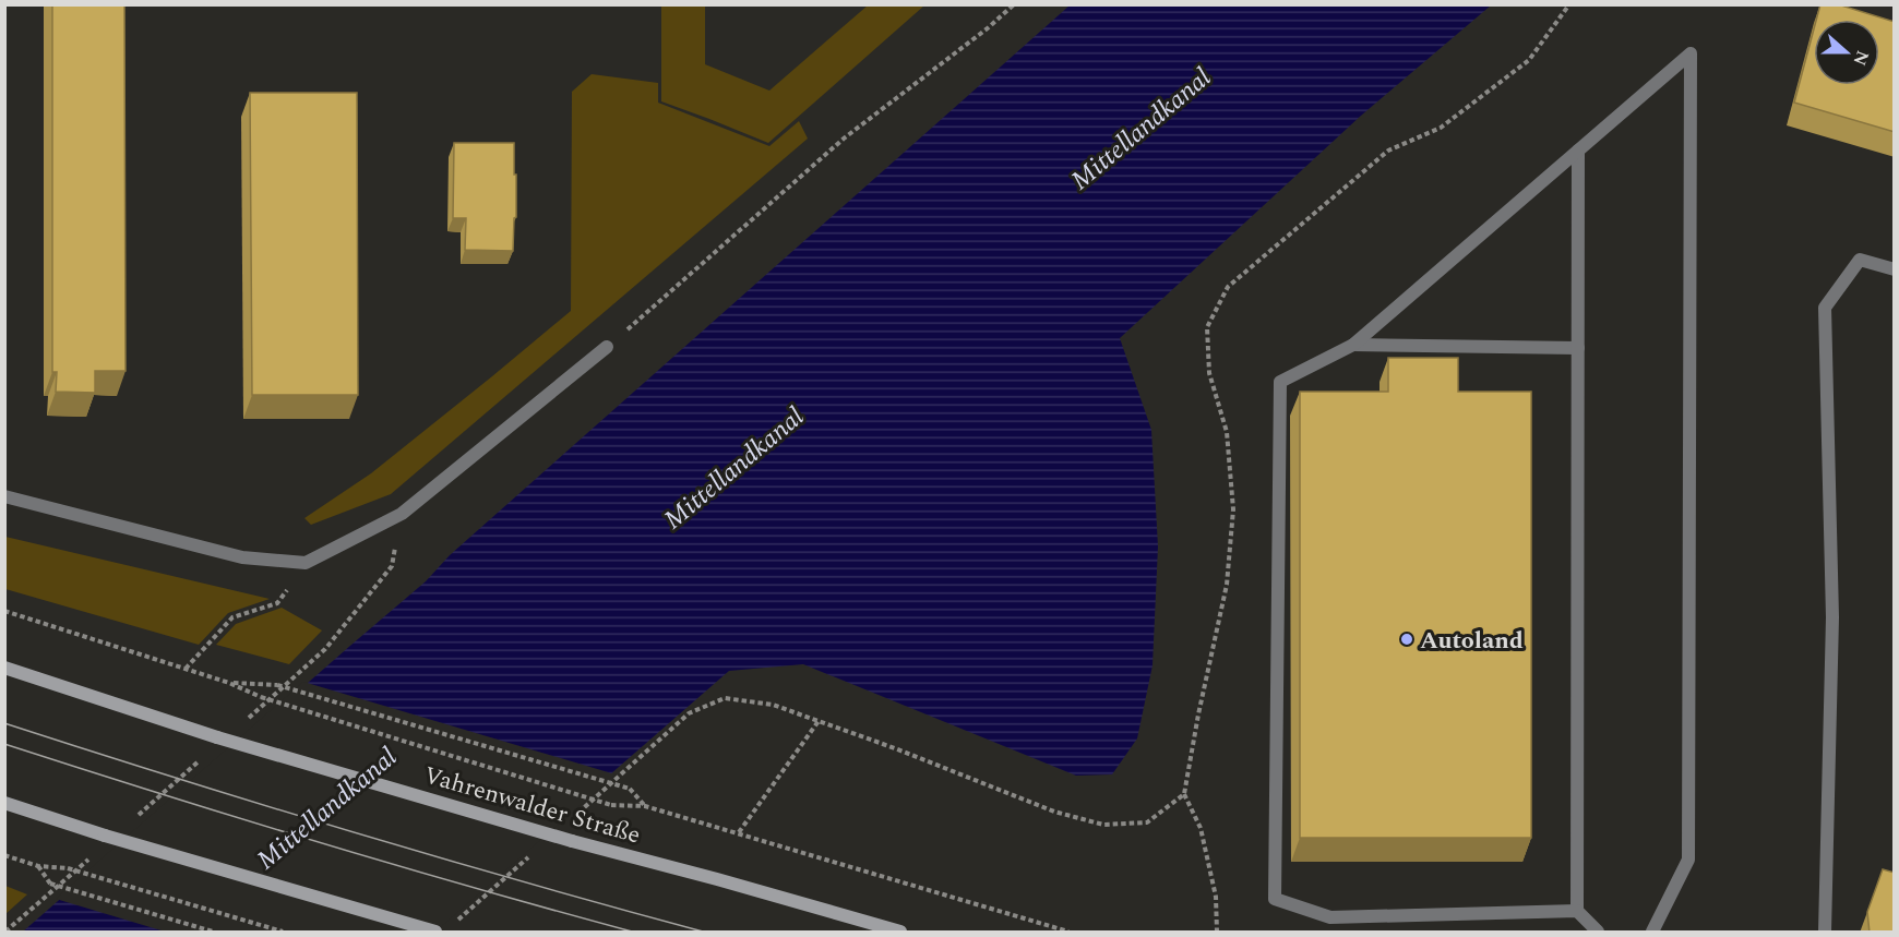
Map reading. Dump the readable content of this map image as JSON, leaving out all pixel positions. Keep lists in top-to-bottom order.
{
  "streets": {
    "main road": ["Vahrenwalder Straße"]
  },
  "water": ["Mittellandkanal"],
  "places": ["Autoland"],
  "north": "right"
}
